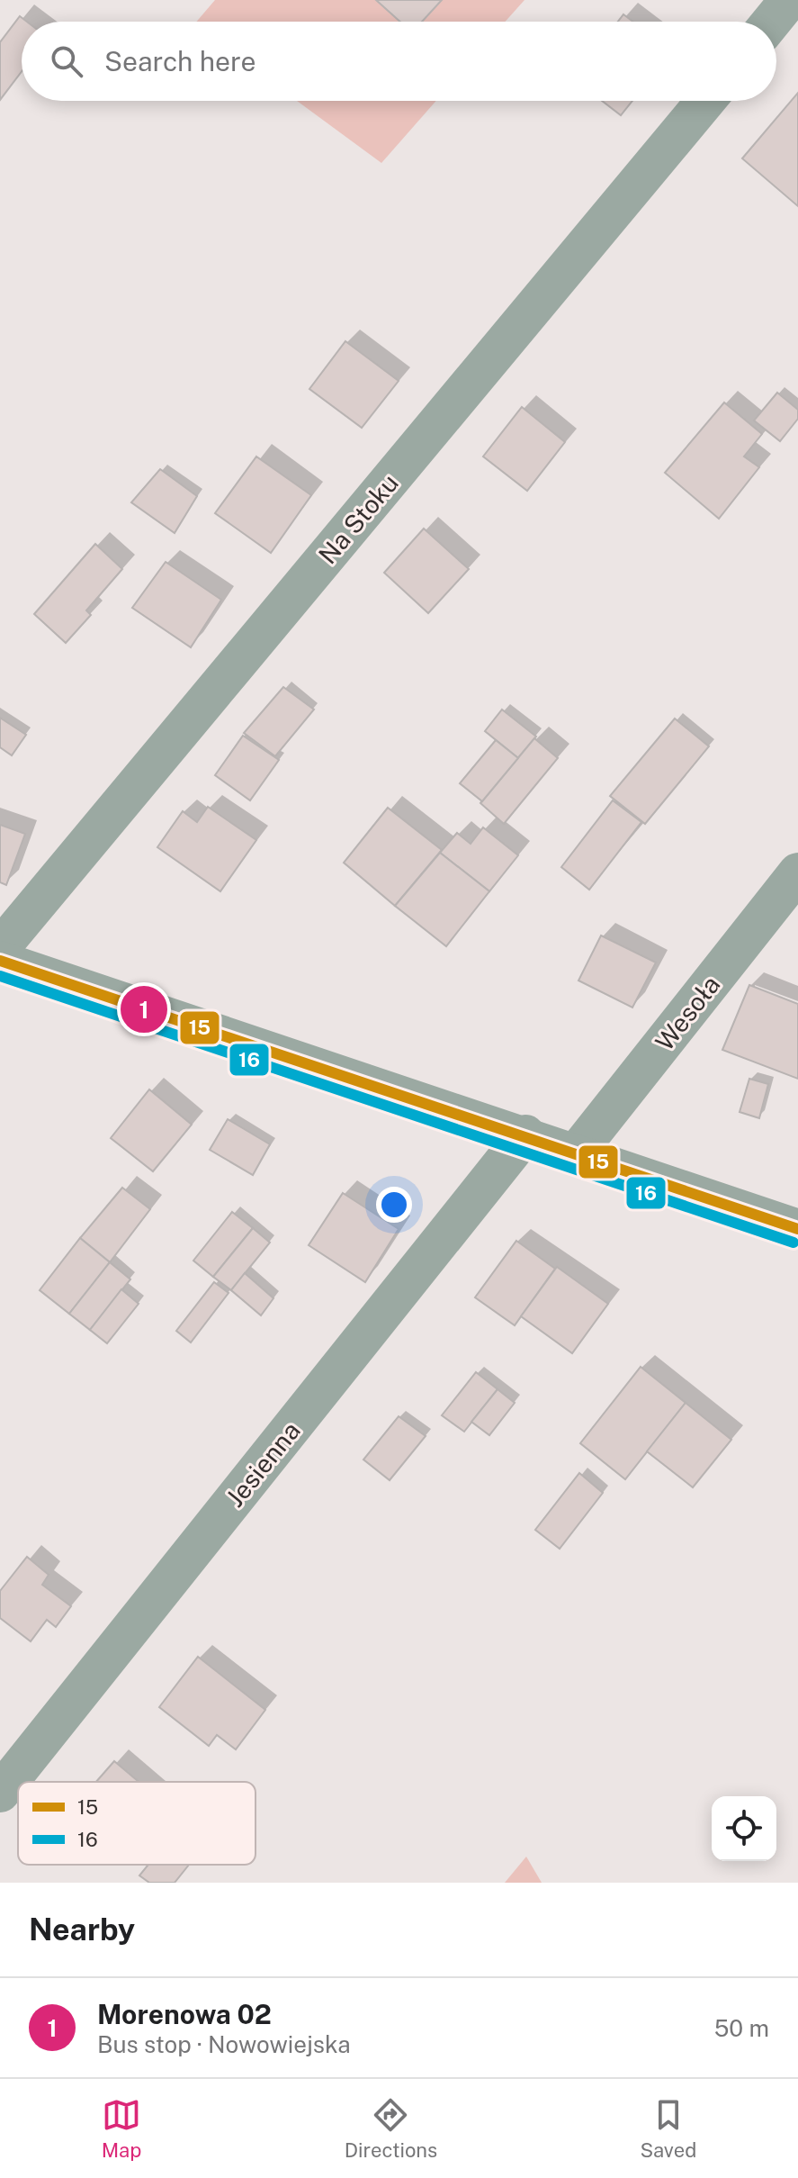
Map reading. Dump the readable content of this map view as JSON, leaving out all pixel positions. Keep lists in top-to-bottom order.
{
  "streets": {
    "street": ["Na Stoku", "Wesoła", "Jesienna"]
  },
  "lines": ["transit line 15", "transit line 16"],
  "legend": ["15", "16"],
  "page": {
    "search": "Search here",
    "pins": "1",
    "heading": "Nearby",
    "list": [
      {
        "mark": "1",
        "name": "Morenowa 02",
        "note": "Bus stop · Nowowiejska",
        "value": "50 m"
      }
    ],
    "nav": ["Map", "Directions", "Saved"]
  }
}
